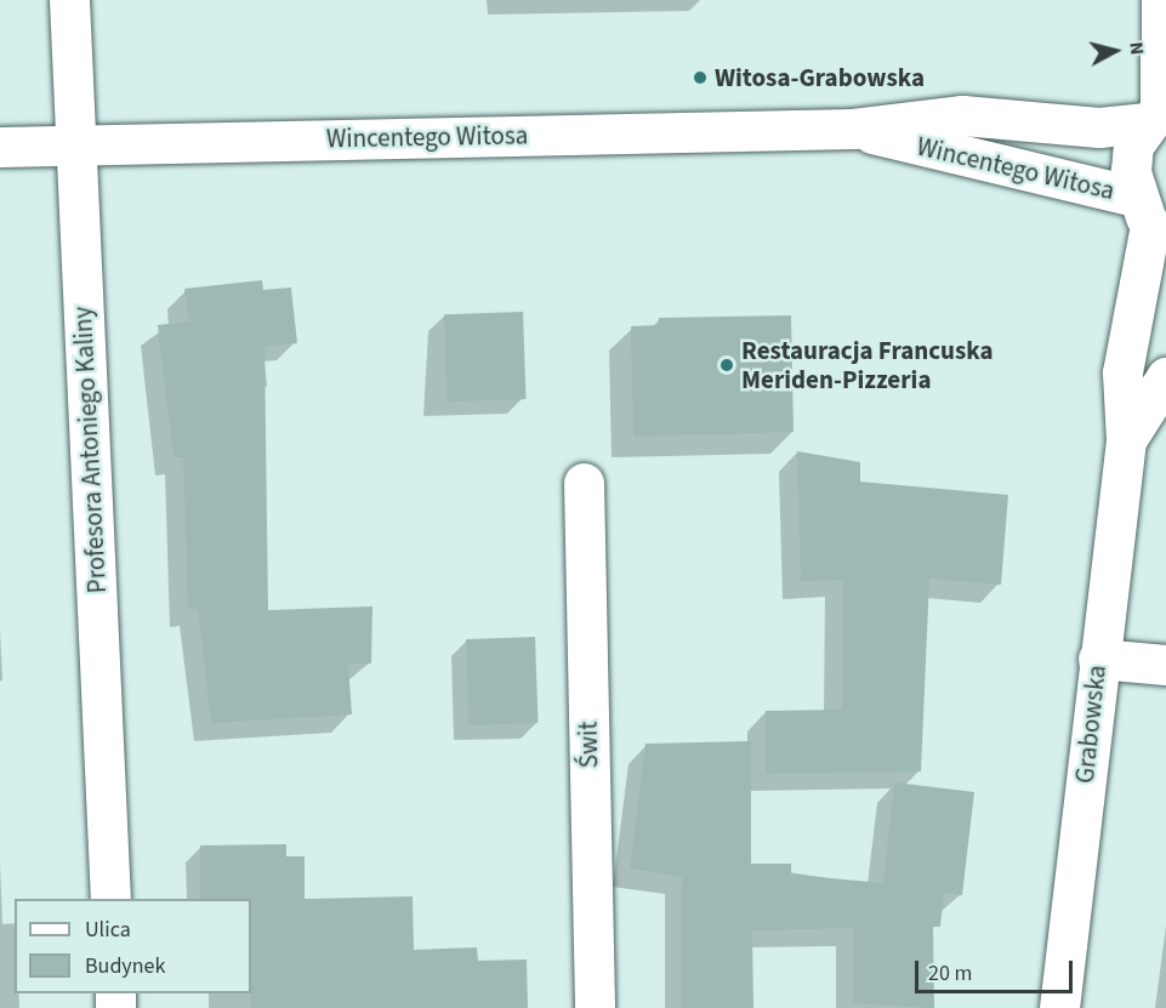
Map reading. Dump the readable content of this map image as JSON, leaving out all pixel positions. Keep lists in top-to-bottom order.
{
  "streets": {
    "street": [
      "Wincentego Witosa",
      "Profesora Antoniego Kaliny",
      "Grabowska",
      "Świt"
    ]
  },
  "crossings": [
    ["Wincentego Witosa", "Profesora Antoniego Kaliny"],
    ["Wincentego Witosa", "Grabowska"]
  ],
  "places": ["Witosa-Grabowska", "Restauracja Francuska Meriden-Pizzeria"],
  "legend": ["Ulica", "Budynek"],
  "scale_bar": "20 m",
  "north": "right"
}
